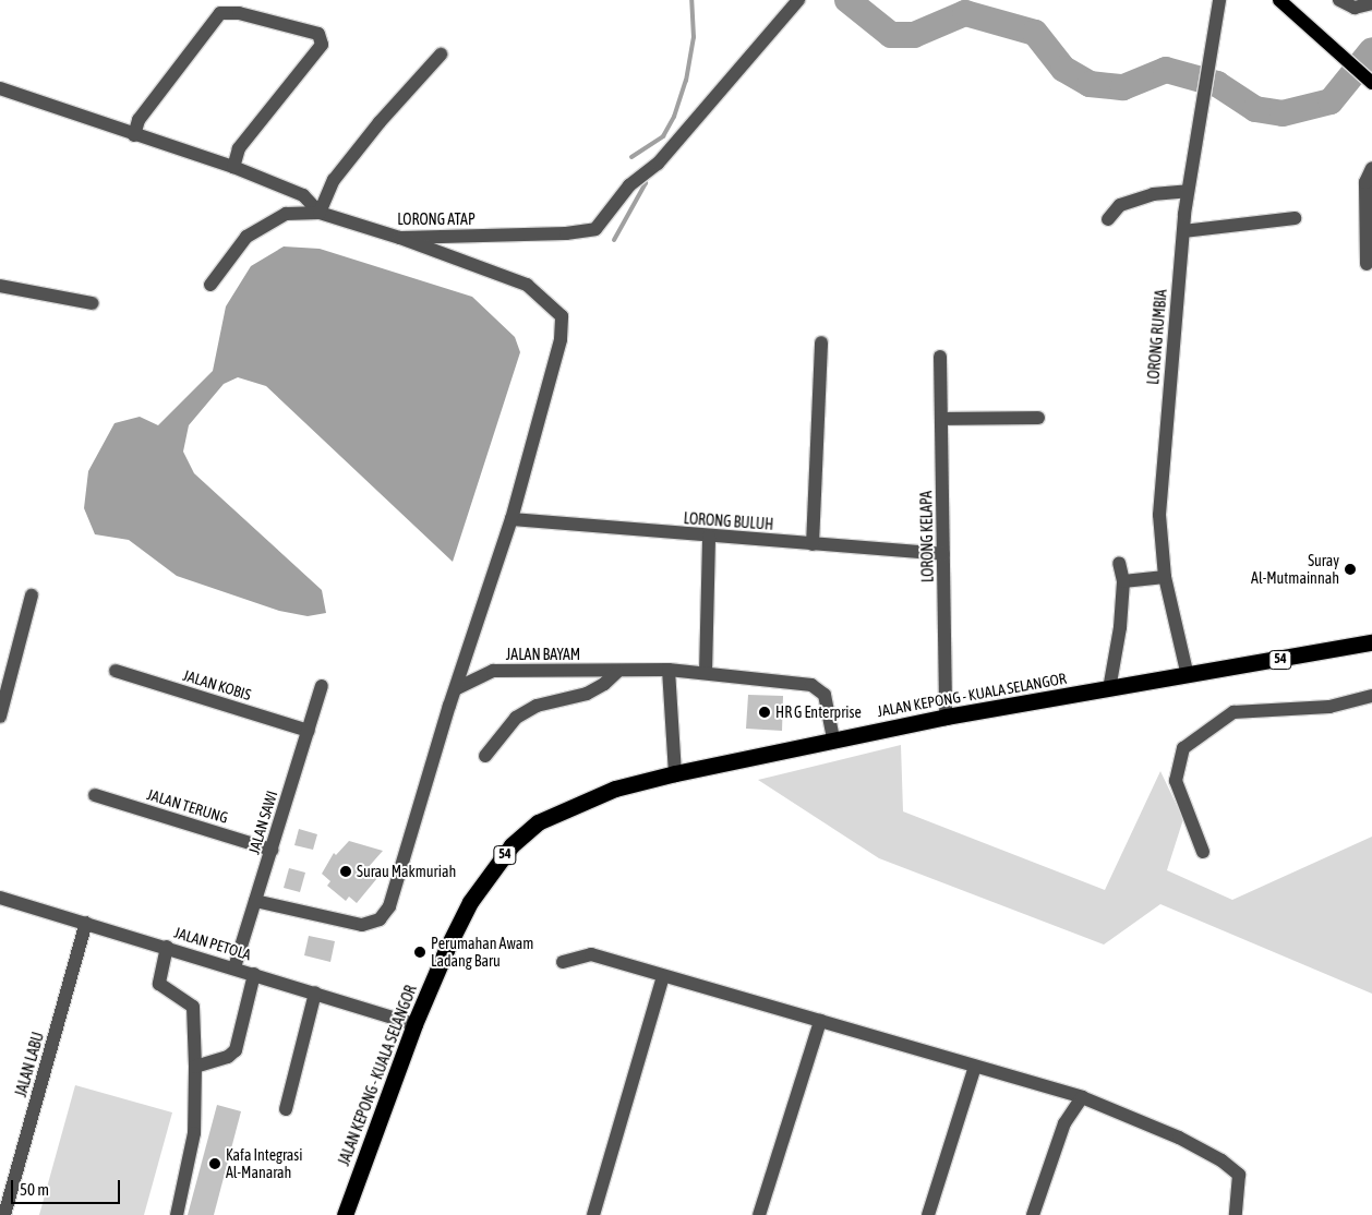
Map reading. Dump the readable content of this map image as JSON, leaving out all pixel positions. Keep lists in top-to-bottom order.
{
  "streets": {
    "highway": ["54", "JALAN KEPONG - KUALA SELANGOR"],
    "street": [
      "LORONG ATAP",
      "LORONG RUMBIA",
      "LORONG BULUH",
      "LORONG KELAPA",
      "JALAN BAYAM",
      "JALAN KOBIS",
      "JALAN TERUNG",
      "JALAN SAWI",
      "JALAN PETOLA",
      "JALAN LABU"
    ]
  },
  "crossings": [
    ["LORONG RUMBIA", "JALAN KEPONG - KUALA SELANGOR"],
    ["LORONG BULUH", "LORONG KELAPA"],
    ["LORONG KELAPA", "JALAN KEPONG - KUALA SELANGOR"],
    ["JALAN BAYAM", "JALAN KEPONG - KUALA SELANGOR"],
    ["JALAN KOBIS", "JALAN SAWI"],
    ["JALAN KEPONG - KUALA SELANGOR", "JALAN PETOLA"],
    ["JALAN TERUNG", "JALAN SAWI"],
    ["JALAN SAWI", "JALAN PETOLA"],
    ["JALAN PETOLA", "JALAN LABU"]
  ],
  "places": [
    "Suray Al-Mutmainnah",
    "HR G Enterprise",
    "Surau Makmuriah",
    "Perumahan Awam Ladang Baru",
    "Kafa Integrasi Al-Manarah"
  ],
  "scale_bar": "50 m"
}
